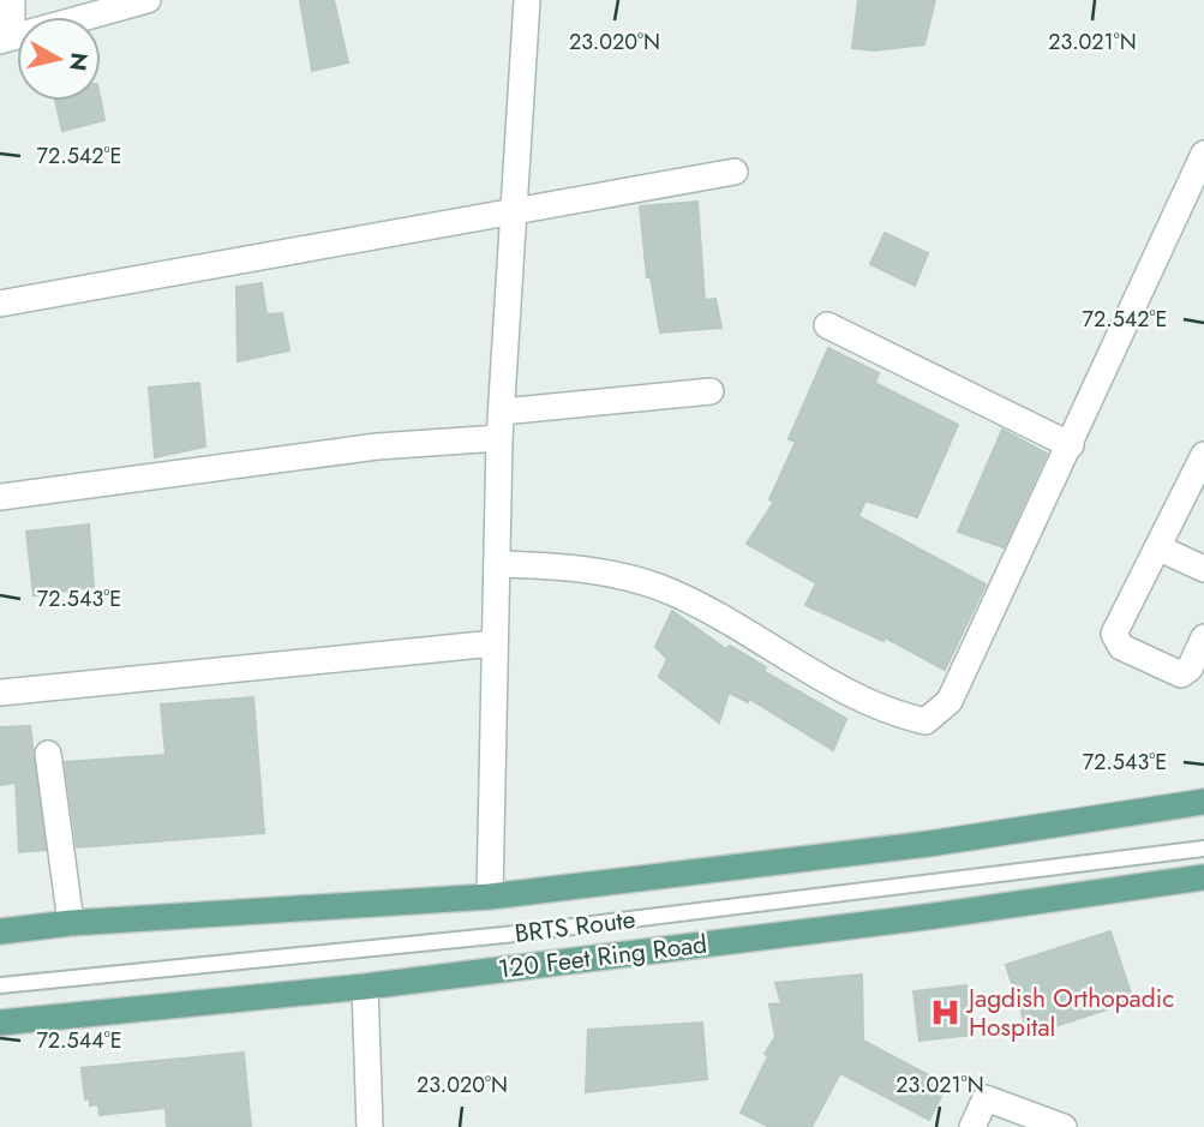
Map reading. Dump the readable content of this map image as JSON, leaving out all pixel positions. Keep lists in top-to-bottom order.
{
  "streets": {
    "main road": ["120 Feet Ring Road"],
    "lane": ["BRTS Route"]
  },
  "places": {
    "hospital": ["Jagdish Orthopadic Hospital"]
  },
  "north": "right",
  "coordinates": [
    "23.020°N",
    "23.021°N",
    "72.542°E",
    "72.543°E",
    "72.544°E"
  ]
}
